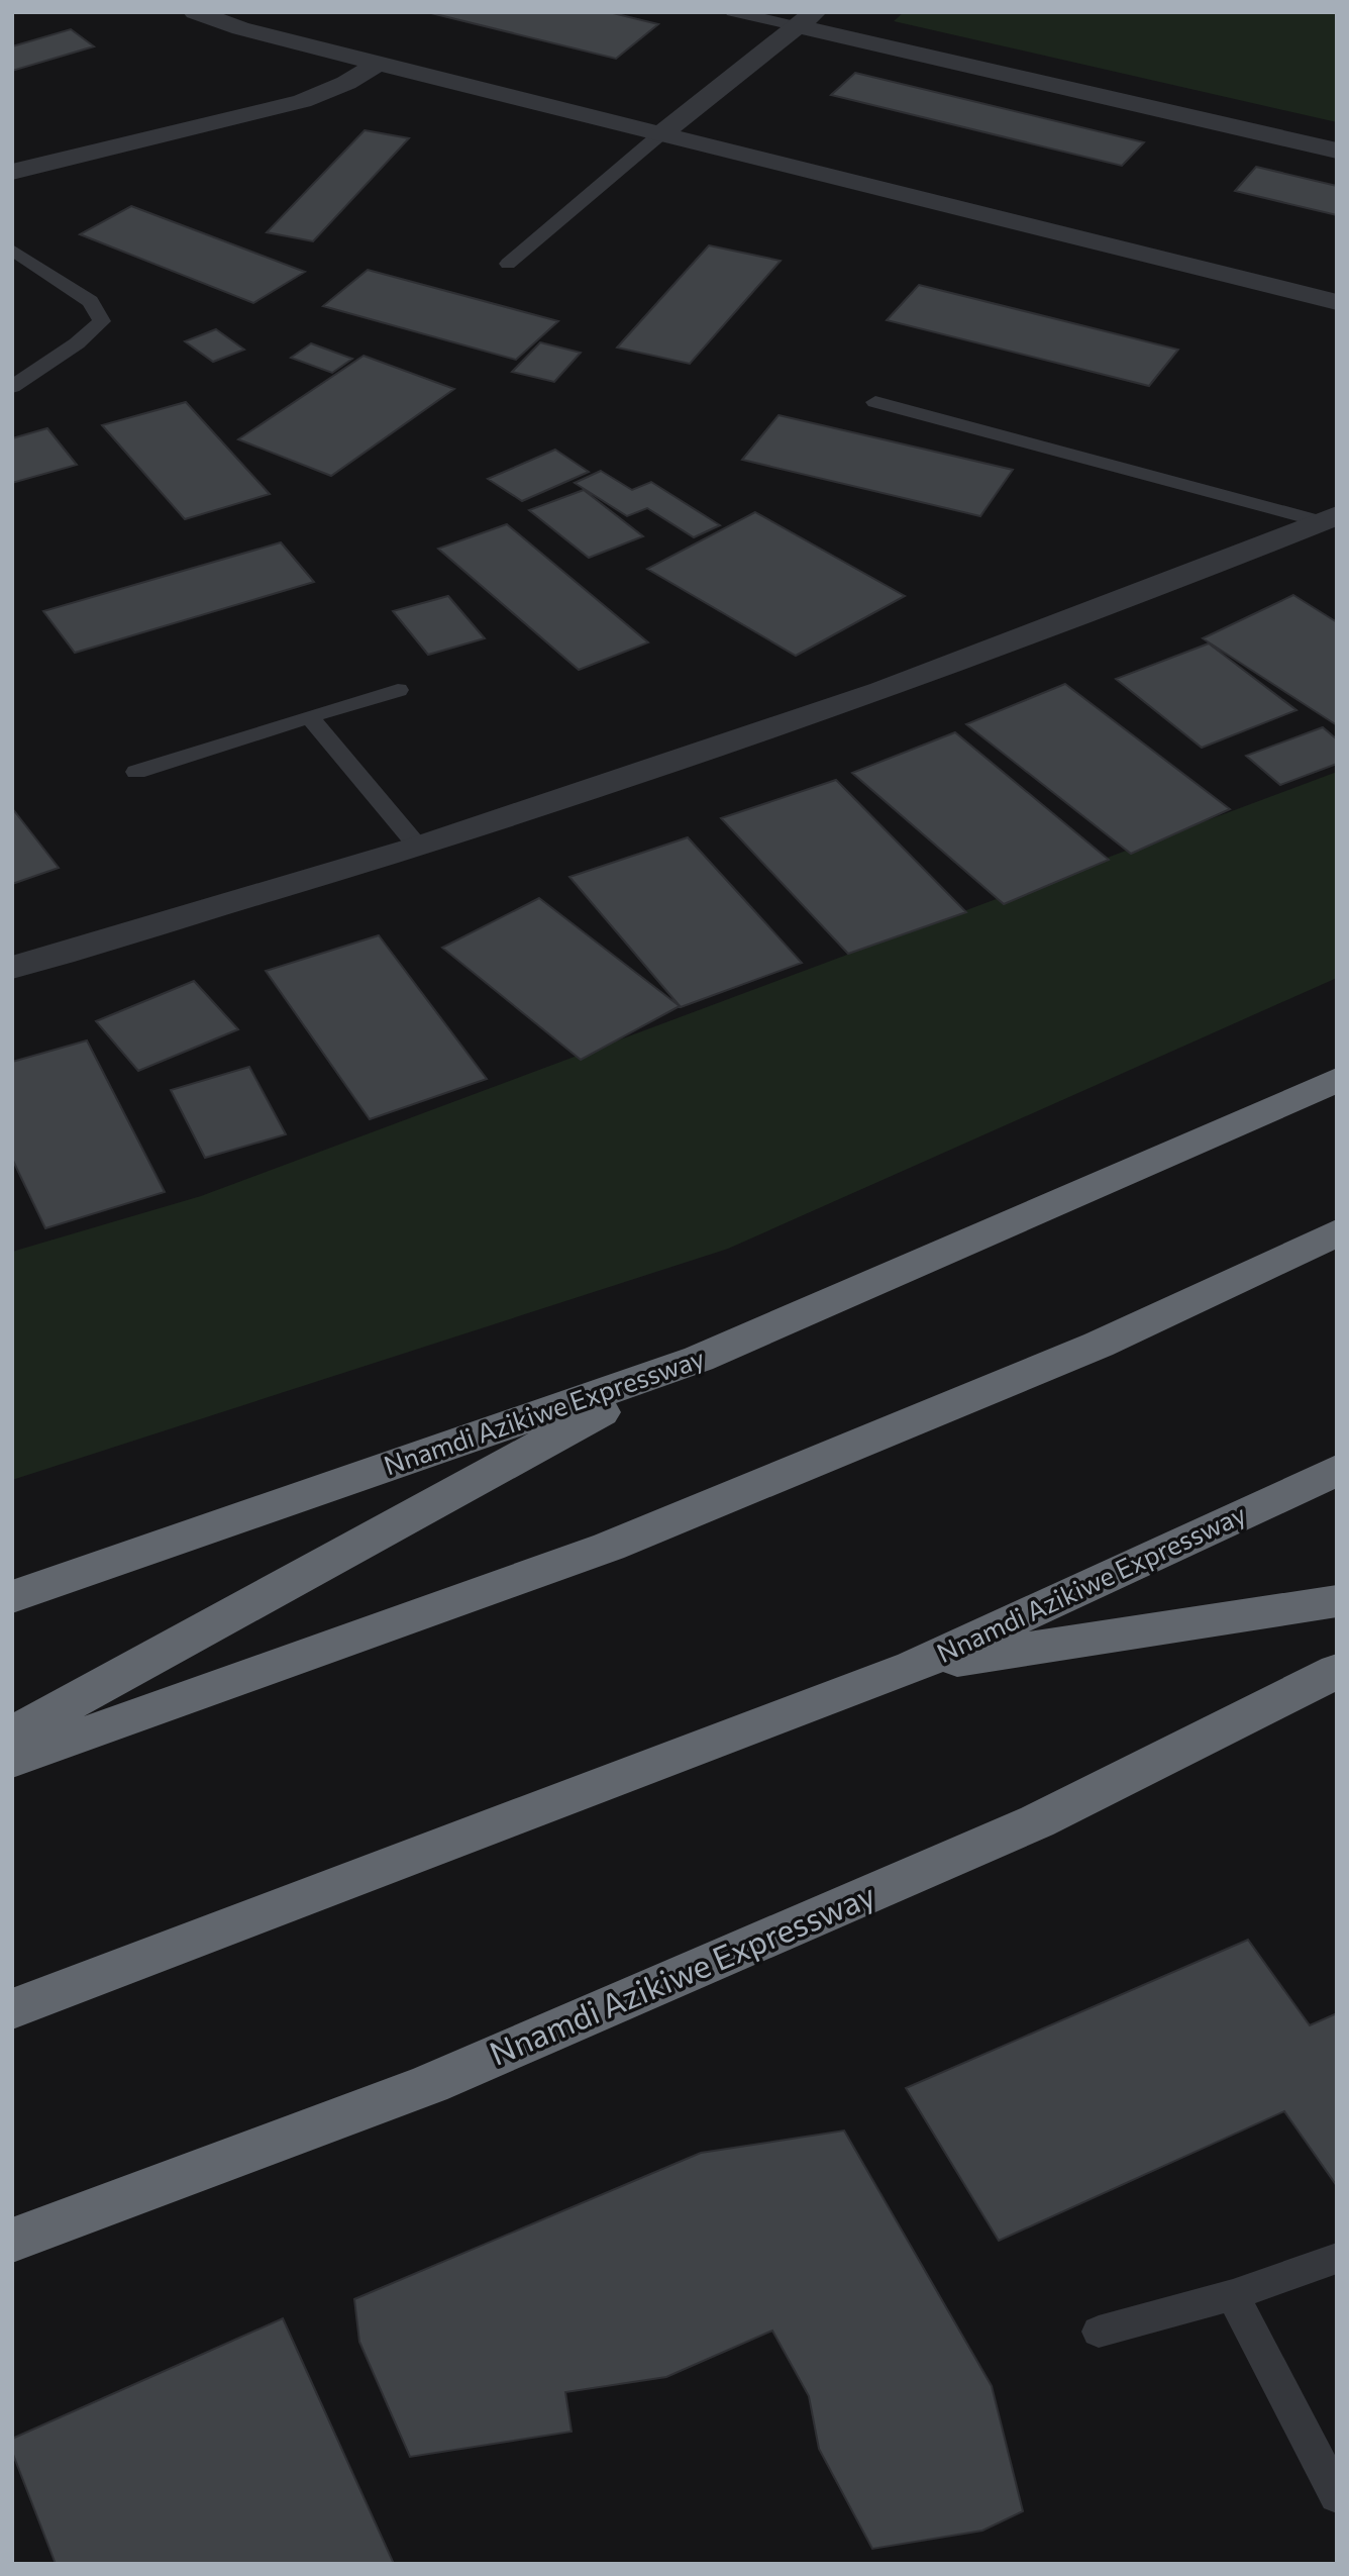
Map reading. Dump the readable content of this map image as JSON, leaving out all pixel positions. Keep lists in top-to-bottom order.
{
  "streets": {
    "highway": ["Nnamdi Azikiwe Expressway"]
  }
}
